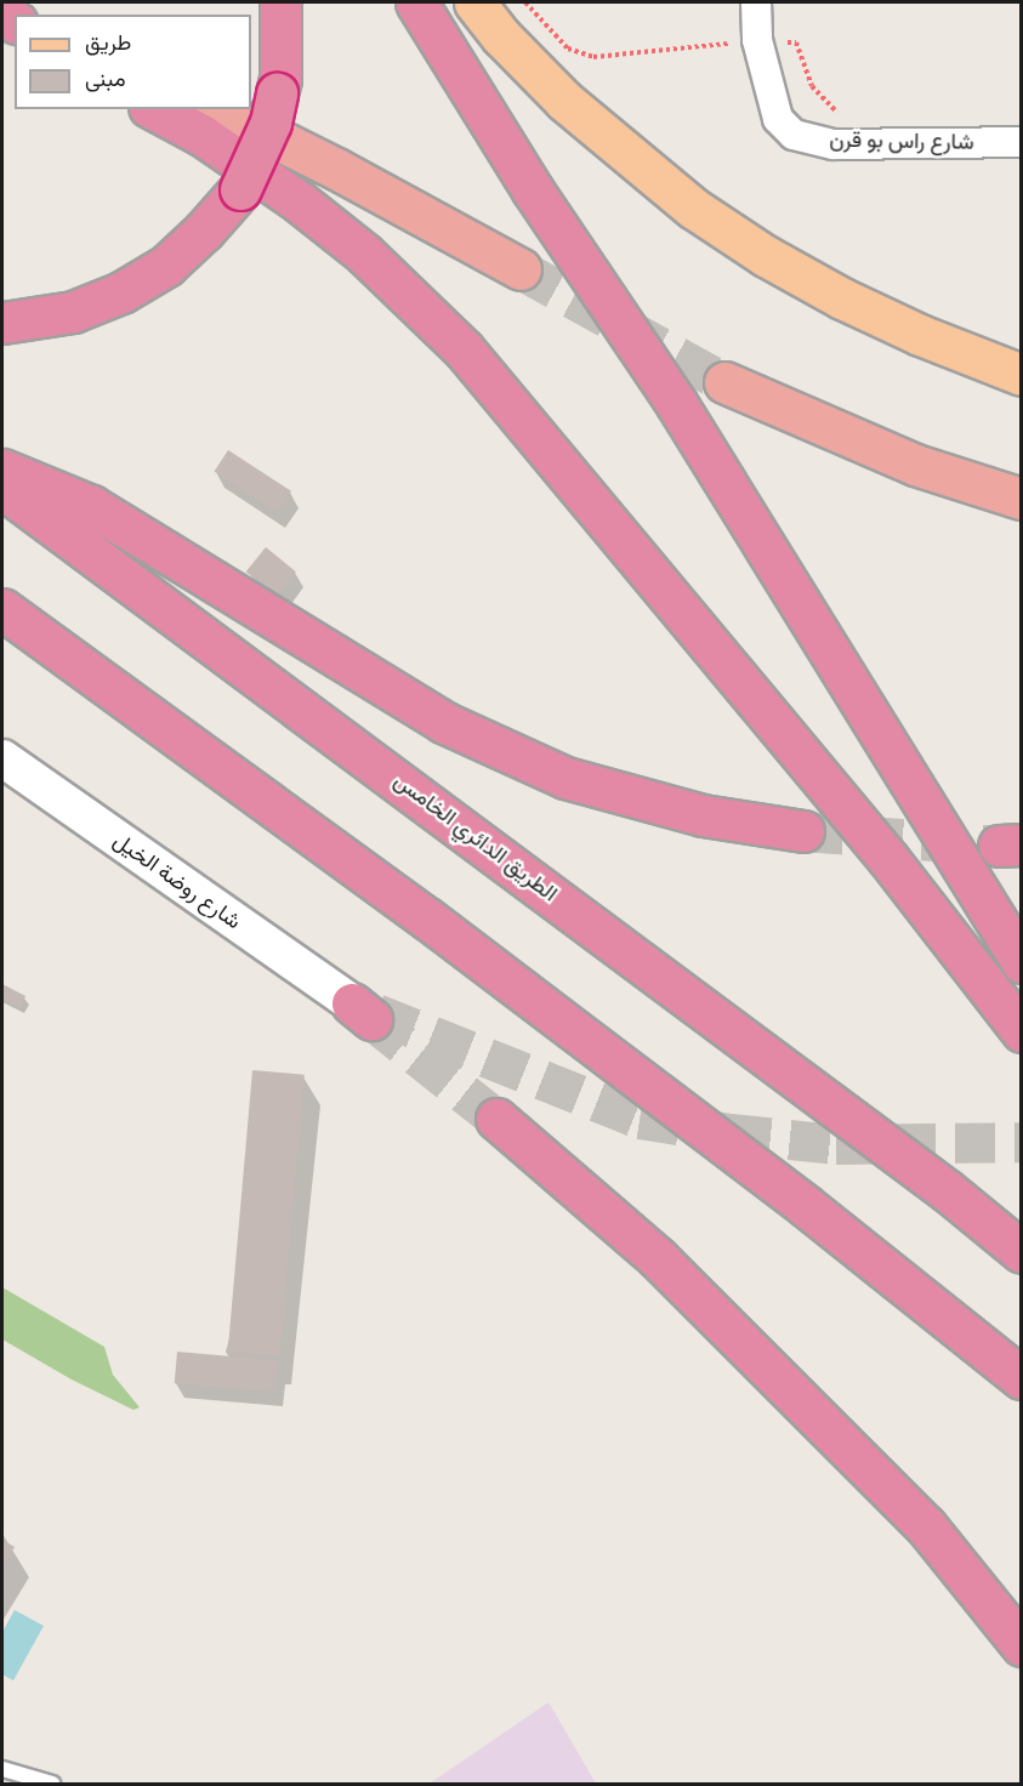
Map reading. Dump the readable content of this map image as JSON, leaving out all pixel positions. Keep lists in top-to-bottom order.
{
  "streets": {
    "highway": ["الطريق الدائري الخامس"],
    "street": ["شارع راس بو قرن", "شارع روضة الخيل"]
  },
  "legend": ["طريق", "مبنى"]
}
